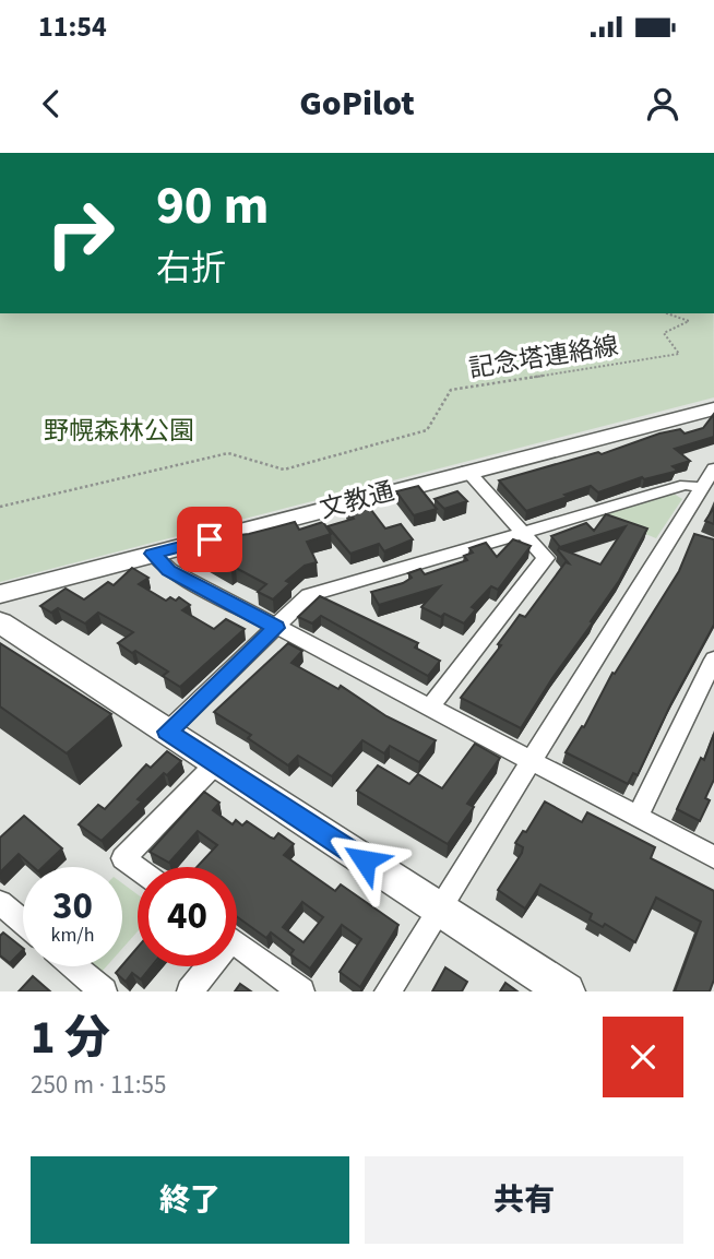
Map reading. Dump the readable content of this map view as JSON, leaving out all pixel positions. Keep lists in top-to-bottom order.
{
  "streets": {
    "street": ["文教通"],
    "path": ["記念塔連絡線"]
  },
  "parks": ["野幌森林公園"],
  "page": {
    "status": "11:54",
    "header": "GoPilot",
    "turn": ["90 m", "右折"],
    "speed": "30 km/h",
    "limit": "40",
    "heading": ["1 分", "250 m · 11:55"],
    "buttons": ["終了", "共有"]
  }
}
